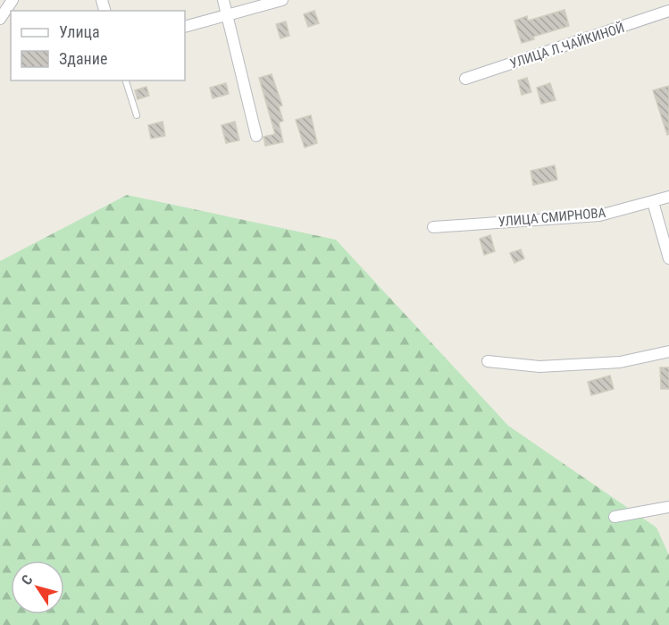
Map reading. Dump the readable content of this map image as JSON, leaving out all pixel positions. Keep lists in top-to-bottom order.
{
  "streets": {
    "street": ["УЛИЦА Л.ЧАЙКИНОЙ", "УЛИЦА СМИРНОВА"]
  },
  "legend": ["Улица", "Здание"],
  "north": "top left"
}
